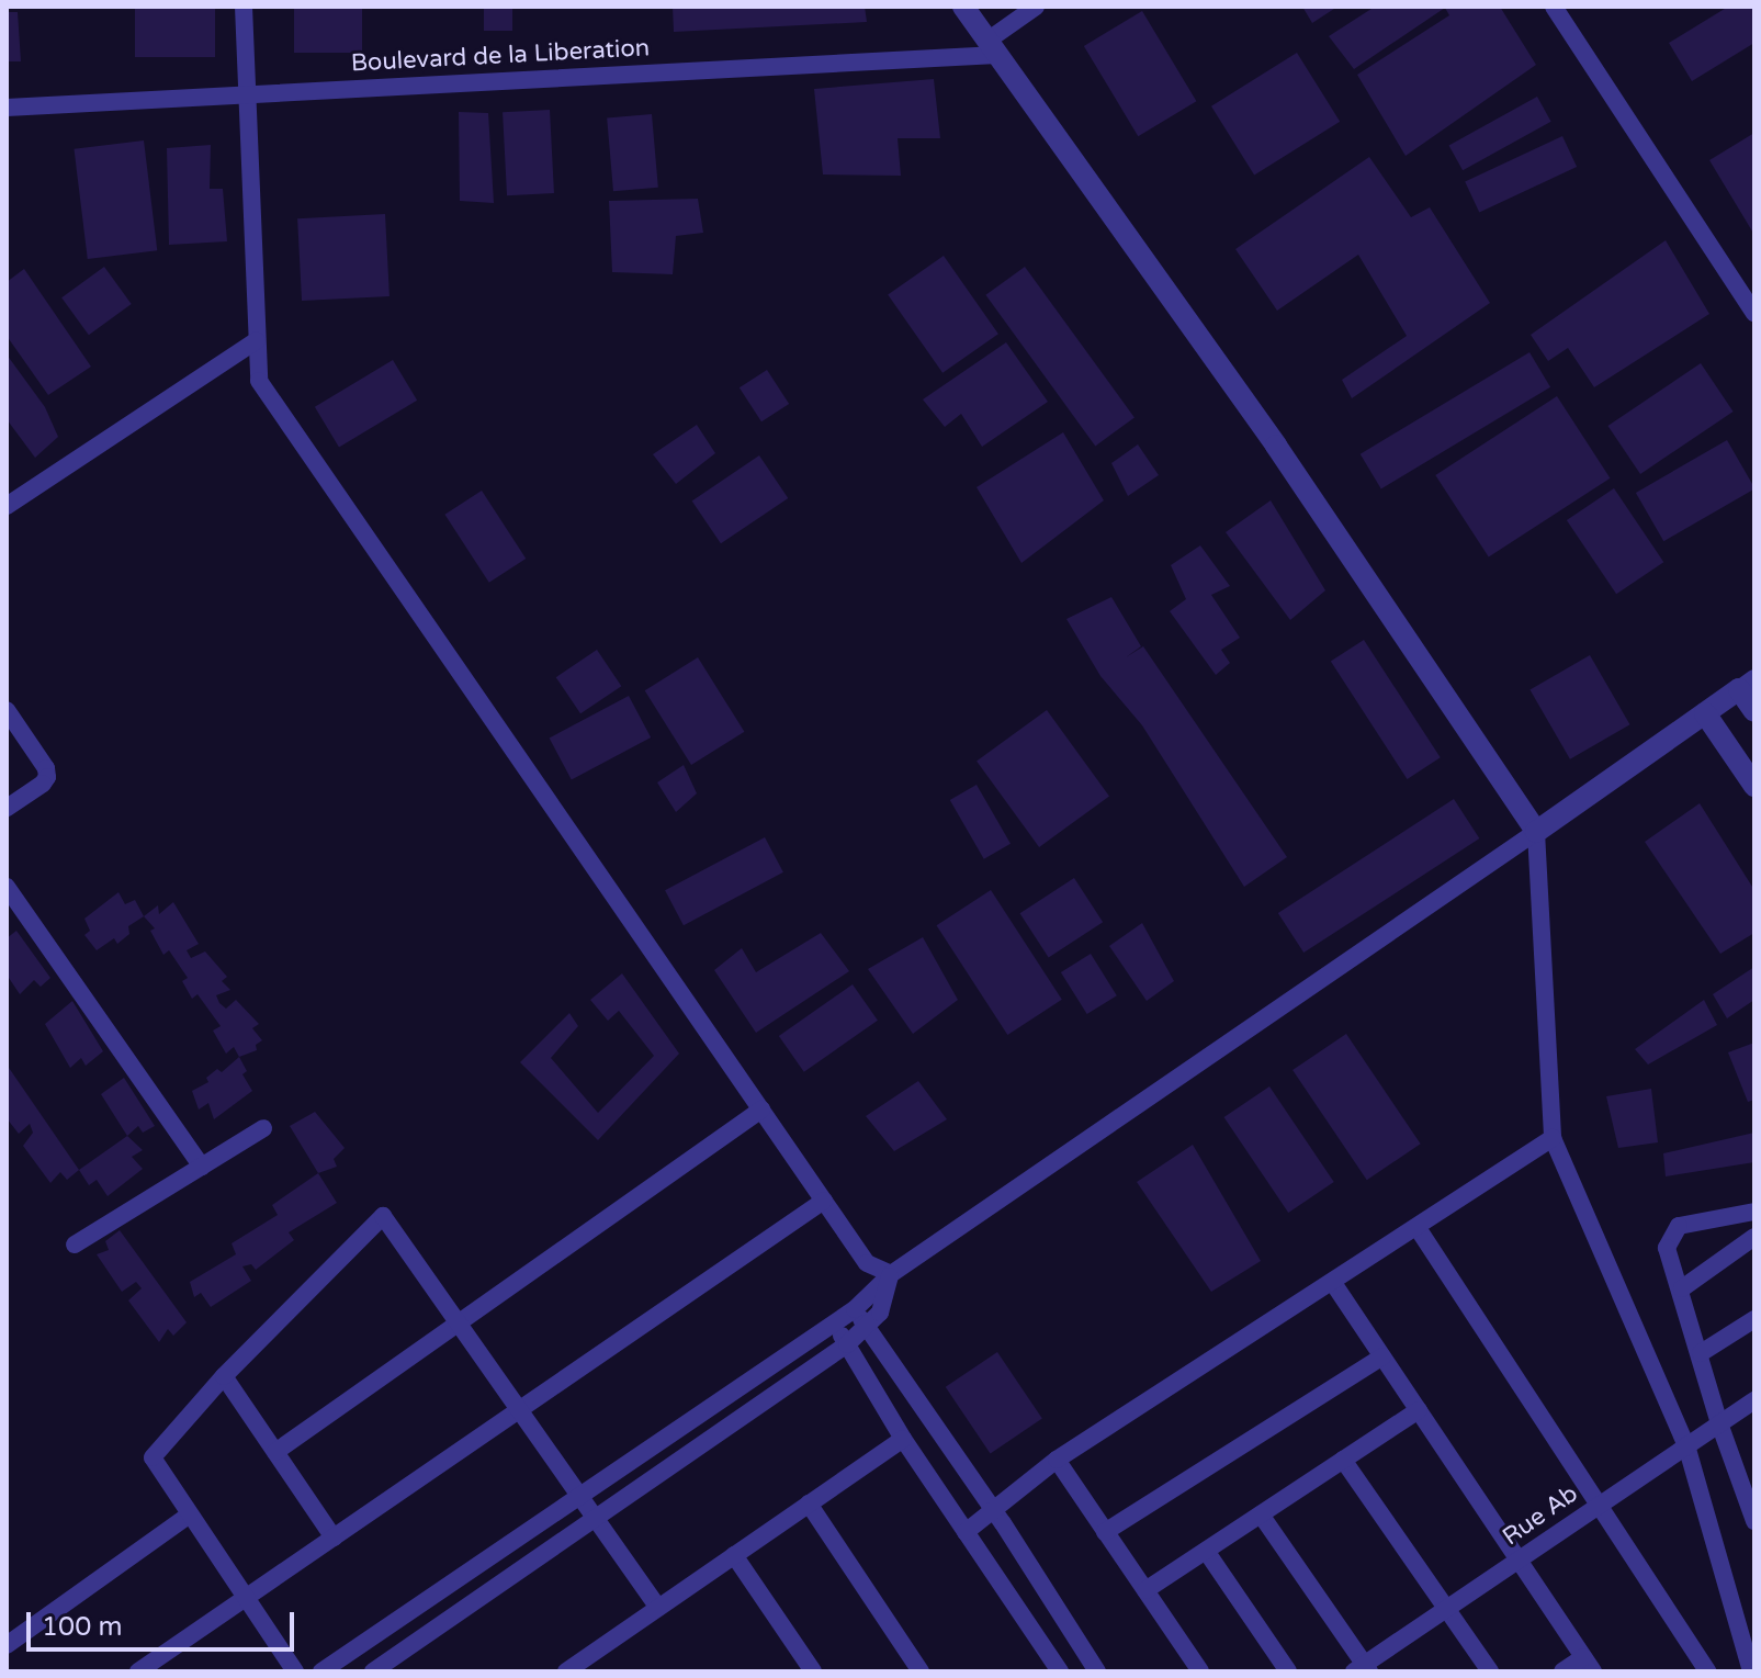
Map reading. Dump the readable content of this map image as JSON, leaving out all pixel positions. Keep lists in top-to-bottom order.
{
  "streets": {
    "street": ["Boulevard de la Liberation", "Rue Ab"]
  },
  "scale_bar": "100 m"
}
